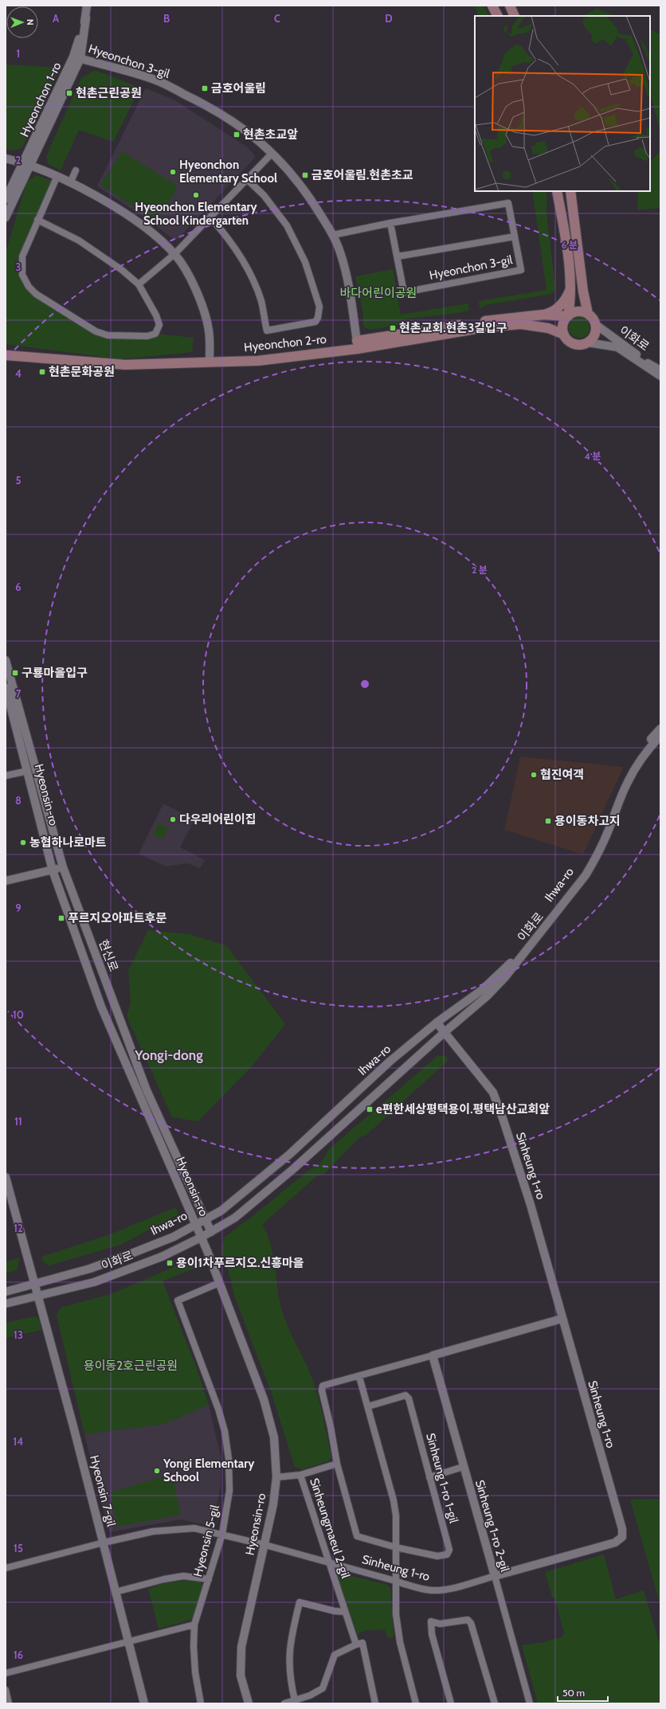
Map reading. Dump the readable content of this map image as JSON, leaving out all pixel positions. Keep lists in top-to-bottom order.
{
  "streets": {
    "main road": ["Hyeonchon 2-ro"],
    "street": [
      "Hyeonchon 3-gil",
      "이화로",
      "Hyeonsin-ro",
      "Ihwa-ro",
      "현신로",
      "Sinheung 1-ro",
      "Sinheung 1-ro 1-gil",
      "Hyeonsin 7-gil",
      "Sinheung 1-ro 2-gil",
      "Sinheungmaeul 2-gil",
      "Hyeonsin 5-gil"
    ]
  },
  "crossings": [
    ["Hyeonchon 3-gil", "Hyeonchon 2-ro"],
    ["이화로", "Hyeonchon 2-ro"],
    ["이화로", "Hyeonsin-ro"],
    ["이화로", "현신로"],
    ["이화로", "Sinheung 1-ro"],
    ["이화로", "Hyeonsin 7-gil"],
    ["Hyeonsin-ro", "Ihwa-ro"],
    ["Hyeonsin-ro", "Sinheung 1-ro"],
    ["Hyeonsin-ro", "Sinheungmaeul 2-gil"],
    ["Hyeonsin-ro", "Hyeonsin 5-gil"],
    ["Ihwa-ro", "현신로"],
    ["Ihwa-ro", "Sinheung 1-ro"],
    ["Ihwa-ro", "Hyeonsin 7-gil"],
    ["Sinheung 1-ro", "Sinheung 1-ro 1-gil"],
    ["Sinheung 1-ro", "Hyeonsin 7-gil"],
    ["Sinheung 1-ro", "Sinheung 1-ro 2-gil"],
    ["Sinheung 1-ro", "Sinheungmaeul 2-gil"],
    ["Sinheung 1-ro", "Hyeonsin 5-gil"],
    ["Sinheung 1-ro 1-gil", "Sinheung 1-ro 2-gil"]
  ],
  "districts": ["Yongi-dong"],
  "parks": ["바다어린이공원", "용이동2호근린공원"],
  "places": {
    "transit": [
      "금호어울림",
      "현촌근린공원",
      "현촌초교앞",
      "금호어울림.현촌초교",
      "현촌교회.현촌3길입구",
      "현촌문화공원",
      "구룡마을입구",
      "용이동차고지",
      "푸르지오아파트후문",
      "e편한세상평택용이.평택남산교회앞",
      "용이1차푸르지오.신흥마을"
    ],
    "other": [
      "Hyeonchon Elementary School",
      "Hyeonchon Elementary School Kindergarten",
      "협진여객",
      "다우리어린이집",
      "농협하나로마트",
      "Yongi Elementary School"
    ]
  },
  "scale_bar": "50 m",
  "north": "right",
  "grid": {
    "columns": [
      "A",
      "B",
      "C",
      "D"
    ],
    "rows": [
      "1",
      "2",
      "3",
      "4",
      "5",
      "6",
      "7",
      "8",
      "9",
      "10",
      "11",
      "12",
      "13",
      "14",
      "15",
      "16"
    ]
  },
  "rings": ["6 분", "4 분", "2 분"]
}
